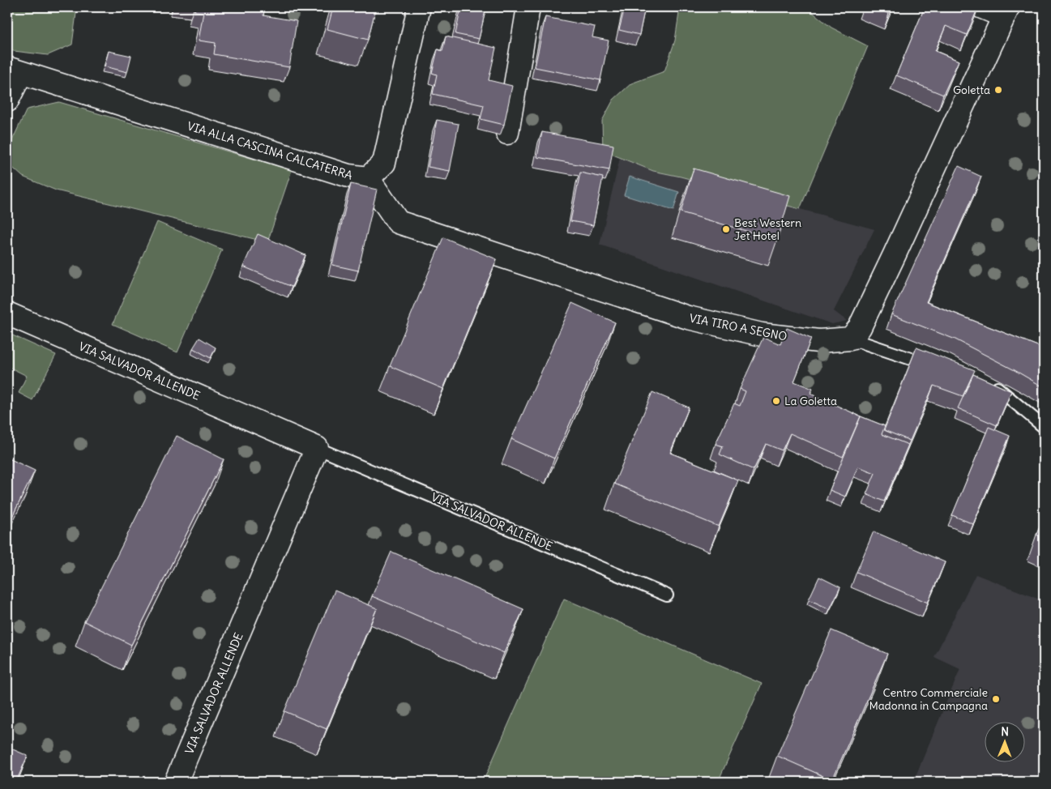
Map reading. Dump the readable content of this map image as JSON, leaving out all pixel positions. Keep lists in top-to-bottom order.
{
  "streets": {
    "street": ["VIA ALLA CASCINA CALCATERRA", "VIA TIRO A SEGNO", "VIA SALVADOR ALLENDE"]
  },
  "crossings": [
    ["VIA ALLA CASCINA CALCATERRA", "VIA TIRO A SEGNO"]
  ],
  "places": [
    "Goletta",
    "Best Western Jet Hotel",
    "La Goletta",
    "Centro Commerciale Madonna in Campagna"
  ],
  "north": "top"
}
